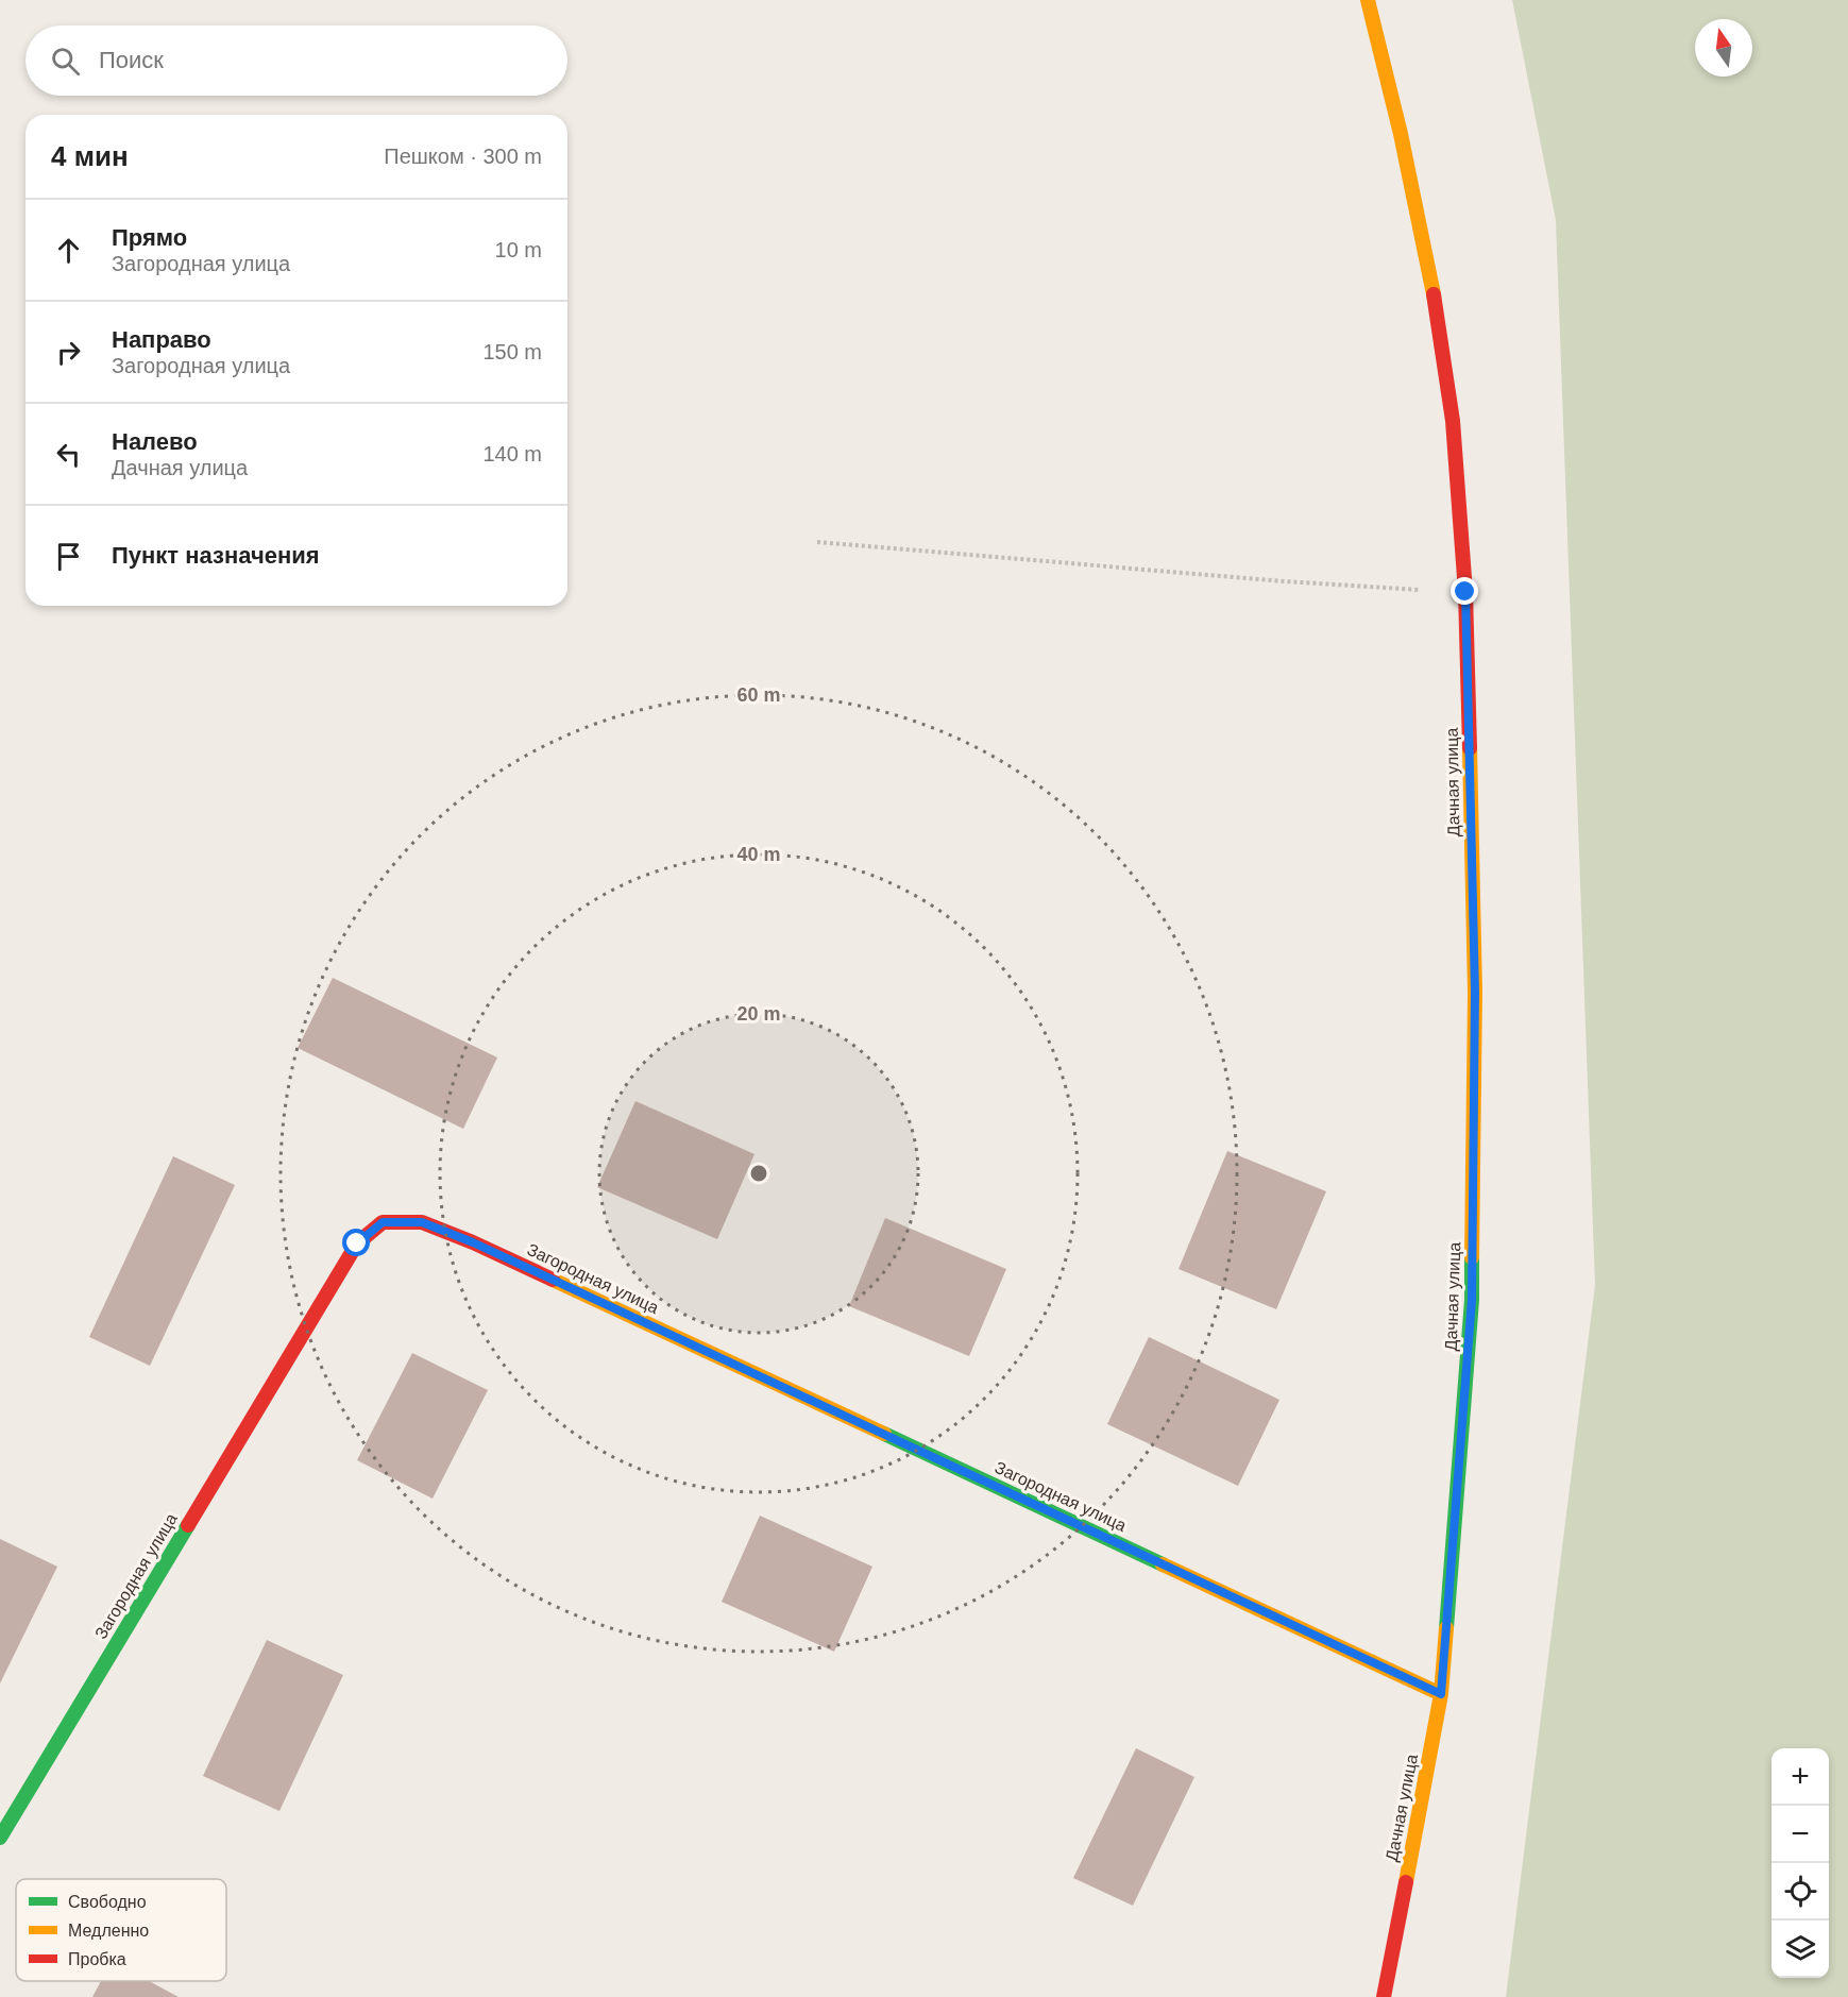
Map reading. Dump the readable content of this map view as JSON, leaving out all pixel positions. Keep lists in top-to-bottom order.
{
  "streets": {
    "street": ["Дачная улица", "Загородная улица"]
  },
  "crossings": [
    ["Дачная улица", "Загородная улица"]
  ],
  "legend": ["Свободно", "Медленно", "Пробка"],
  "north": "top",
  "page": {
    "search": "Поиск",
    "heading": ["4 мин", "Пешком · 300 m"],
    "list": [
      ["Прямо", "Загородная улица", "10 m"],
      ["Направо", "Загородная улица", "150 m"],
      ["Налево", "Дачная улица", "140 m"],
      "Пункт назначения"
    ],
    "map_buttons": ["+", "−"]
  },
  "rings": ["60 m", "40 m", "20 m"]
}
